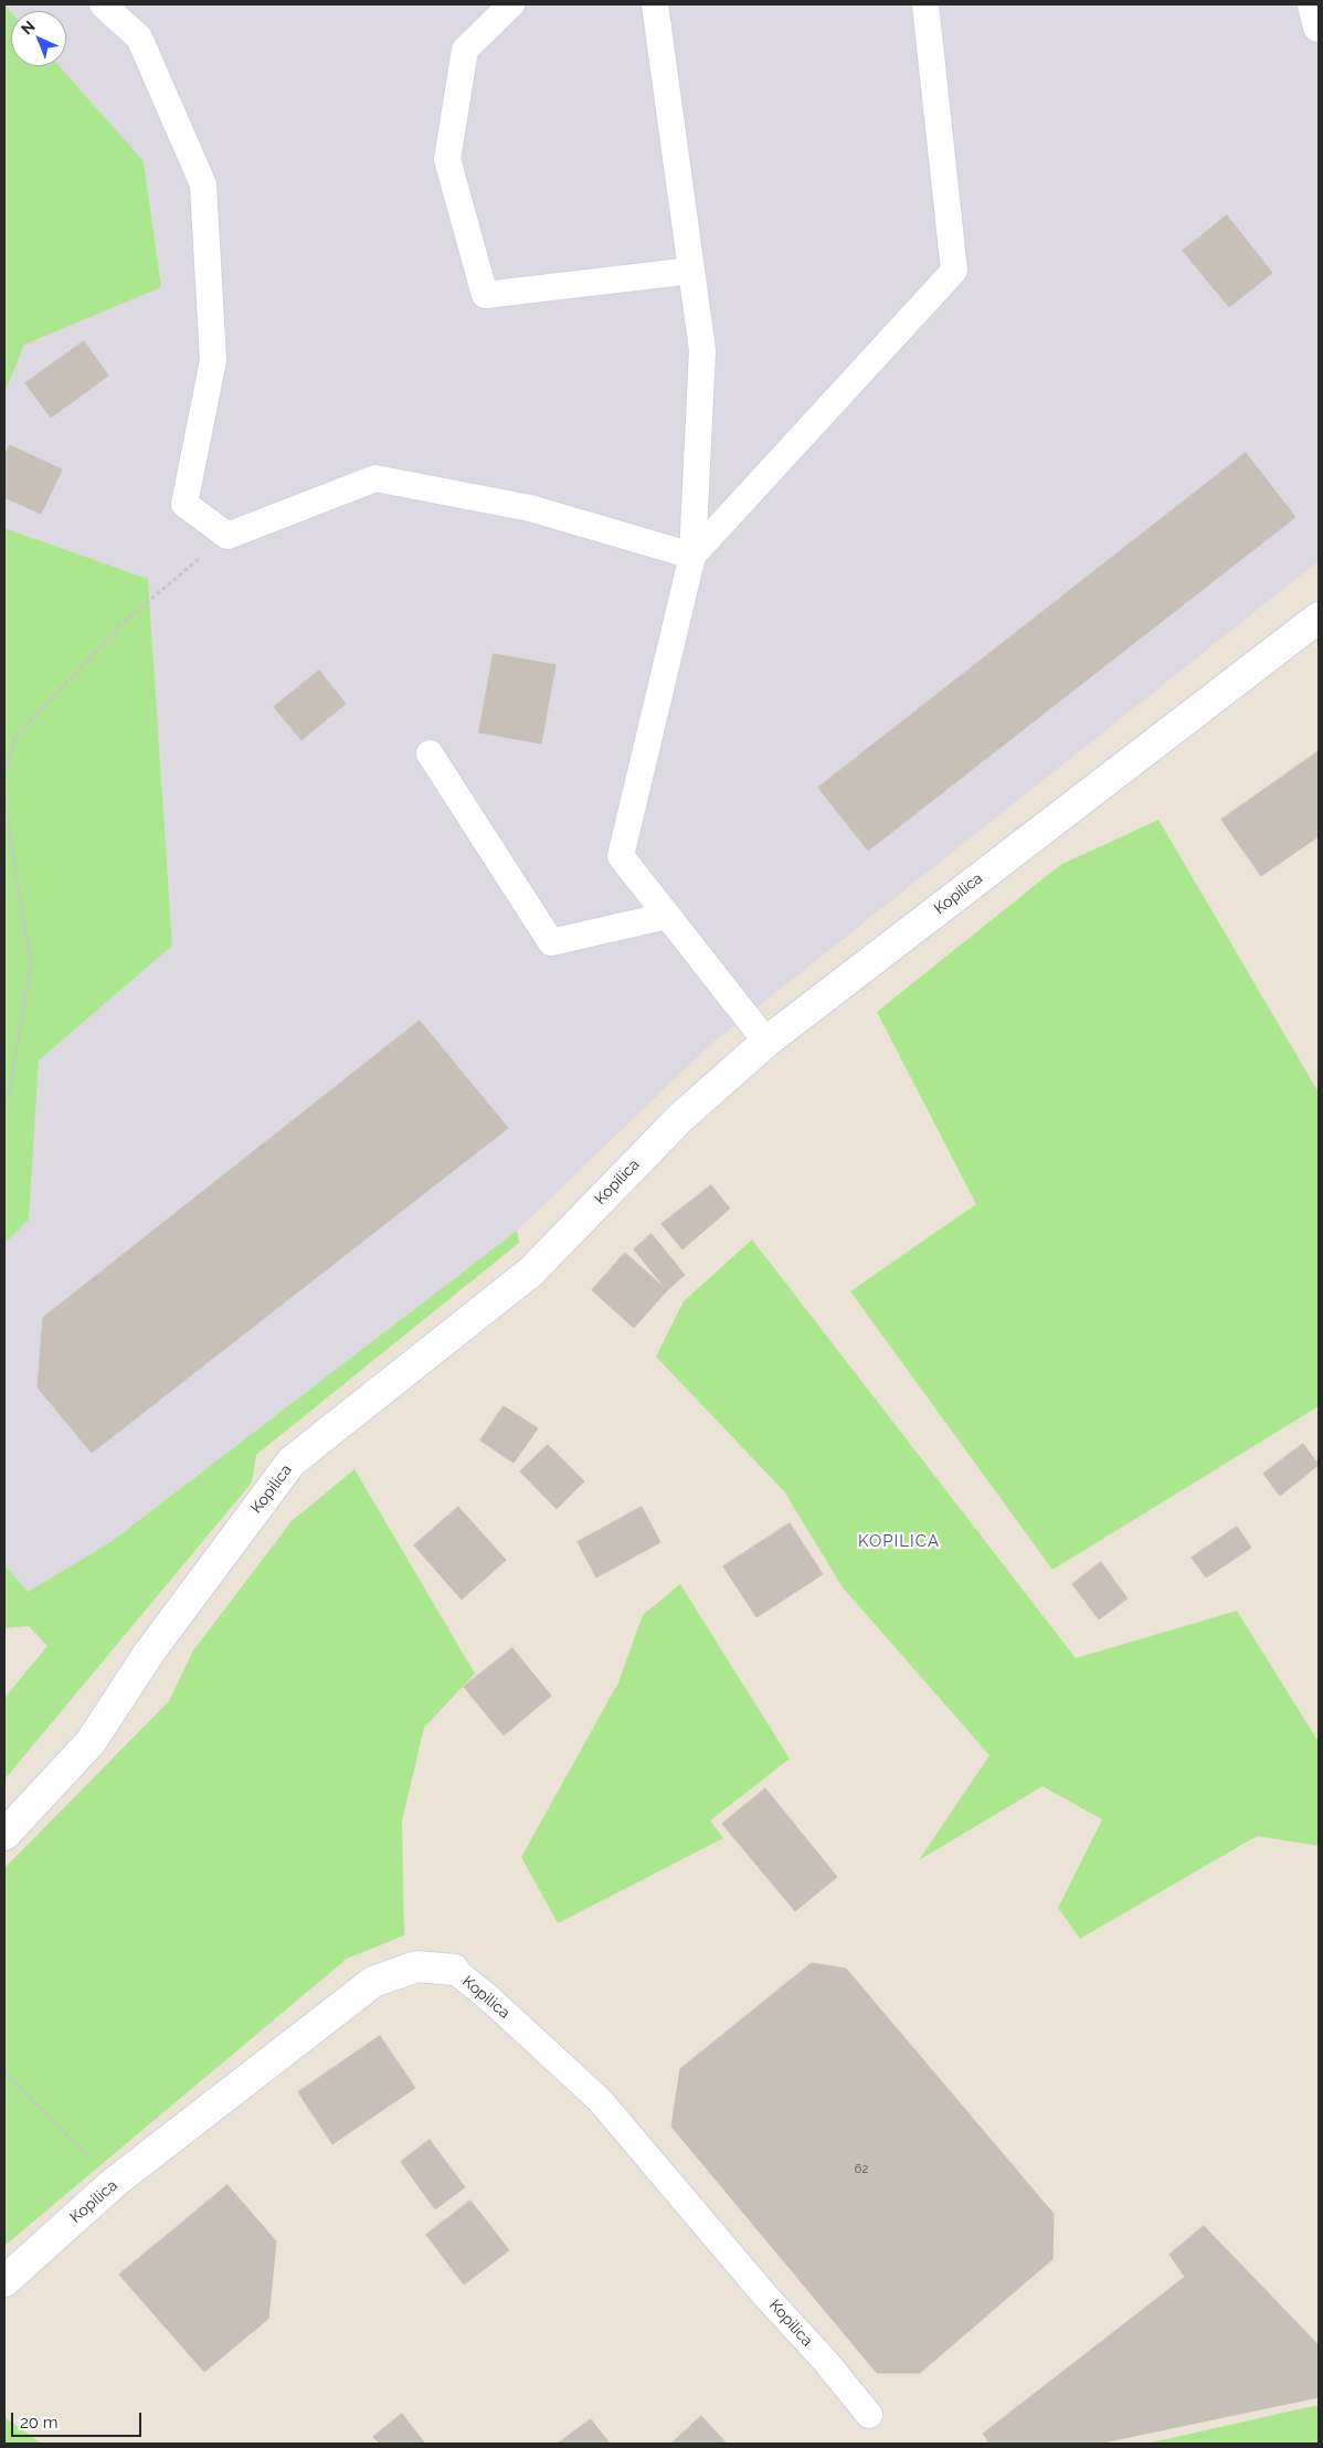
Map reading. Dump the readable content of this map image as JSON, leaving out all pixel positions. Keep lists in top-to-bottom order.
{
  "streets": {
    "street": ["Kopilica"]
  },
  "districts": ["KOPILICA"],
  "house_numbers": ["62"],
  "scale_bar": "20 m",
  "north": "top left"
}
